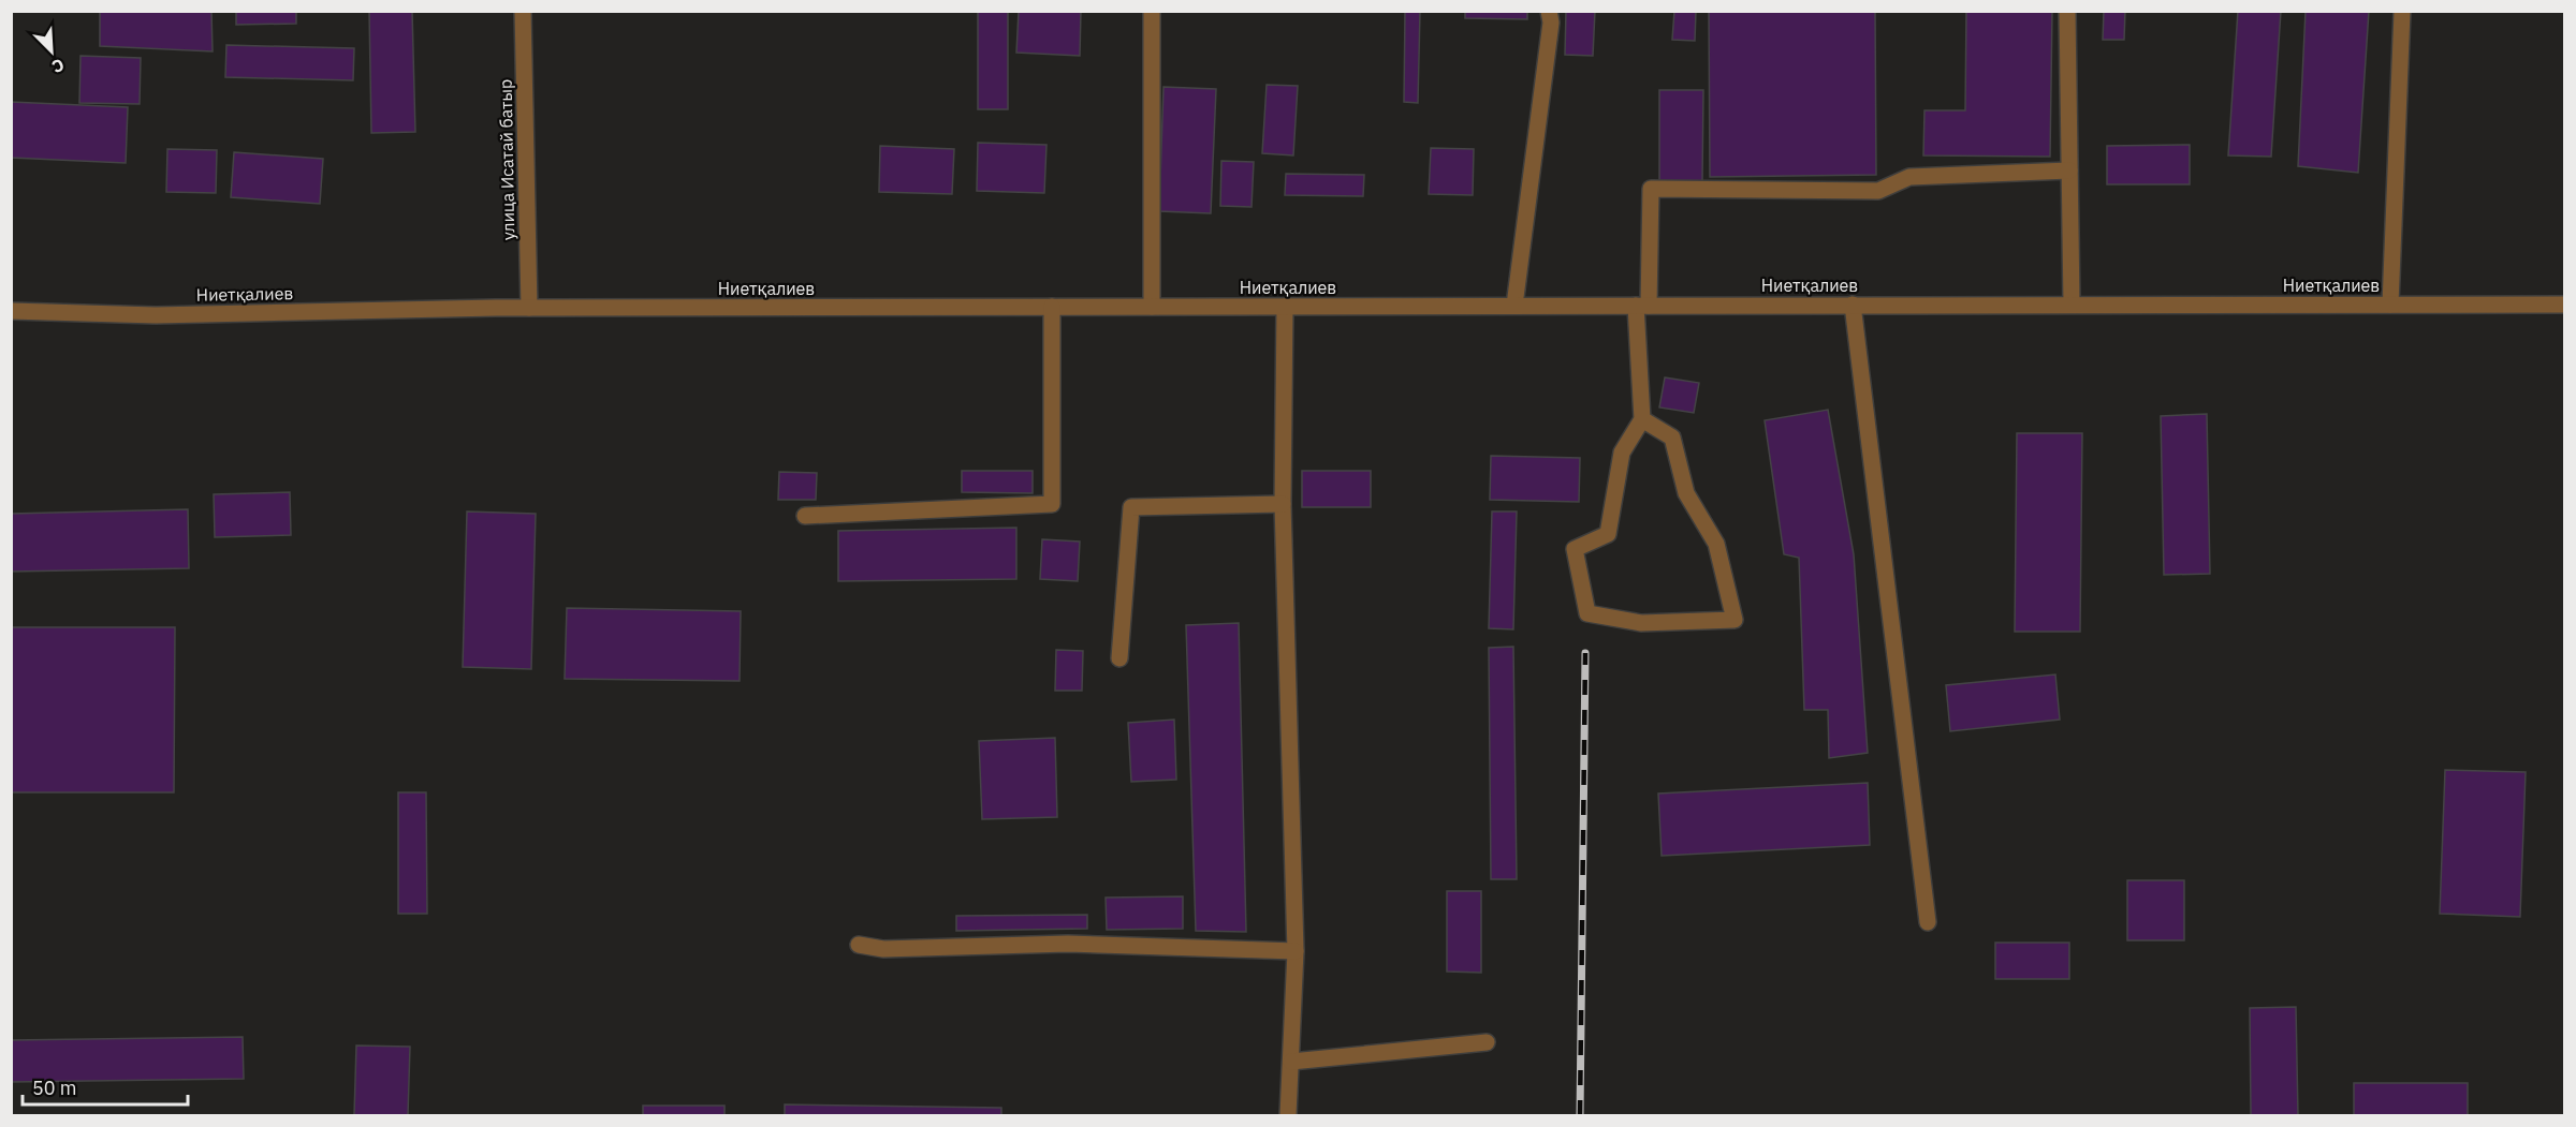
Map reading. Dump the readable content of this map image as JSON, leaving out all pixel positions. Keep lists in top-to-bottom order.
{
  "streets": {
    "street": ["улица Исатай батыр", "Ниетқалиев"]
  },
  "crossings": [
    ["улица Исатай батыр", "Ниетқалиев"]
  ],
  "scale_bar": "50 m",
  "north": "bottom right"
}
